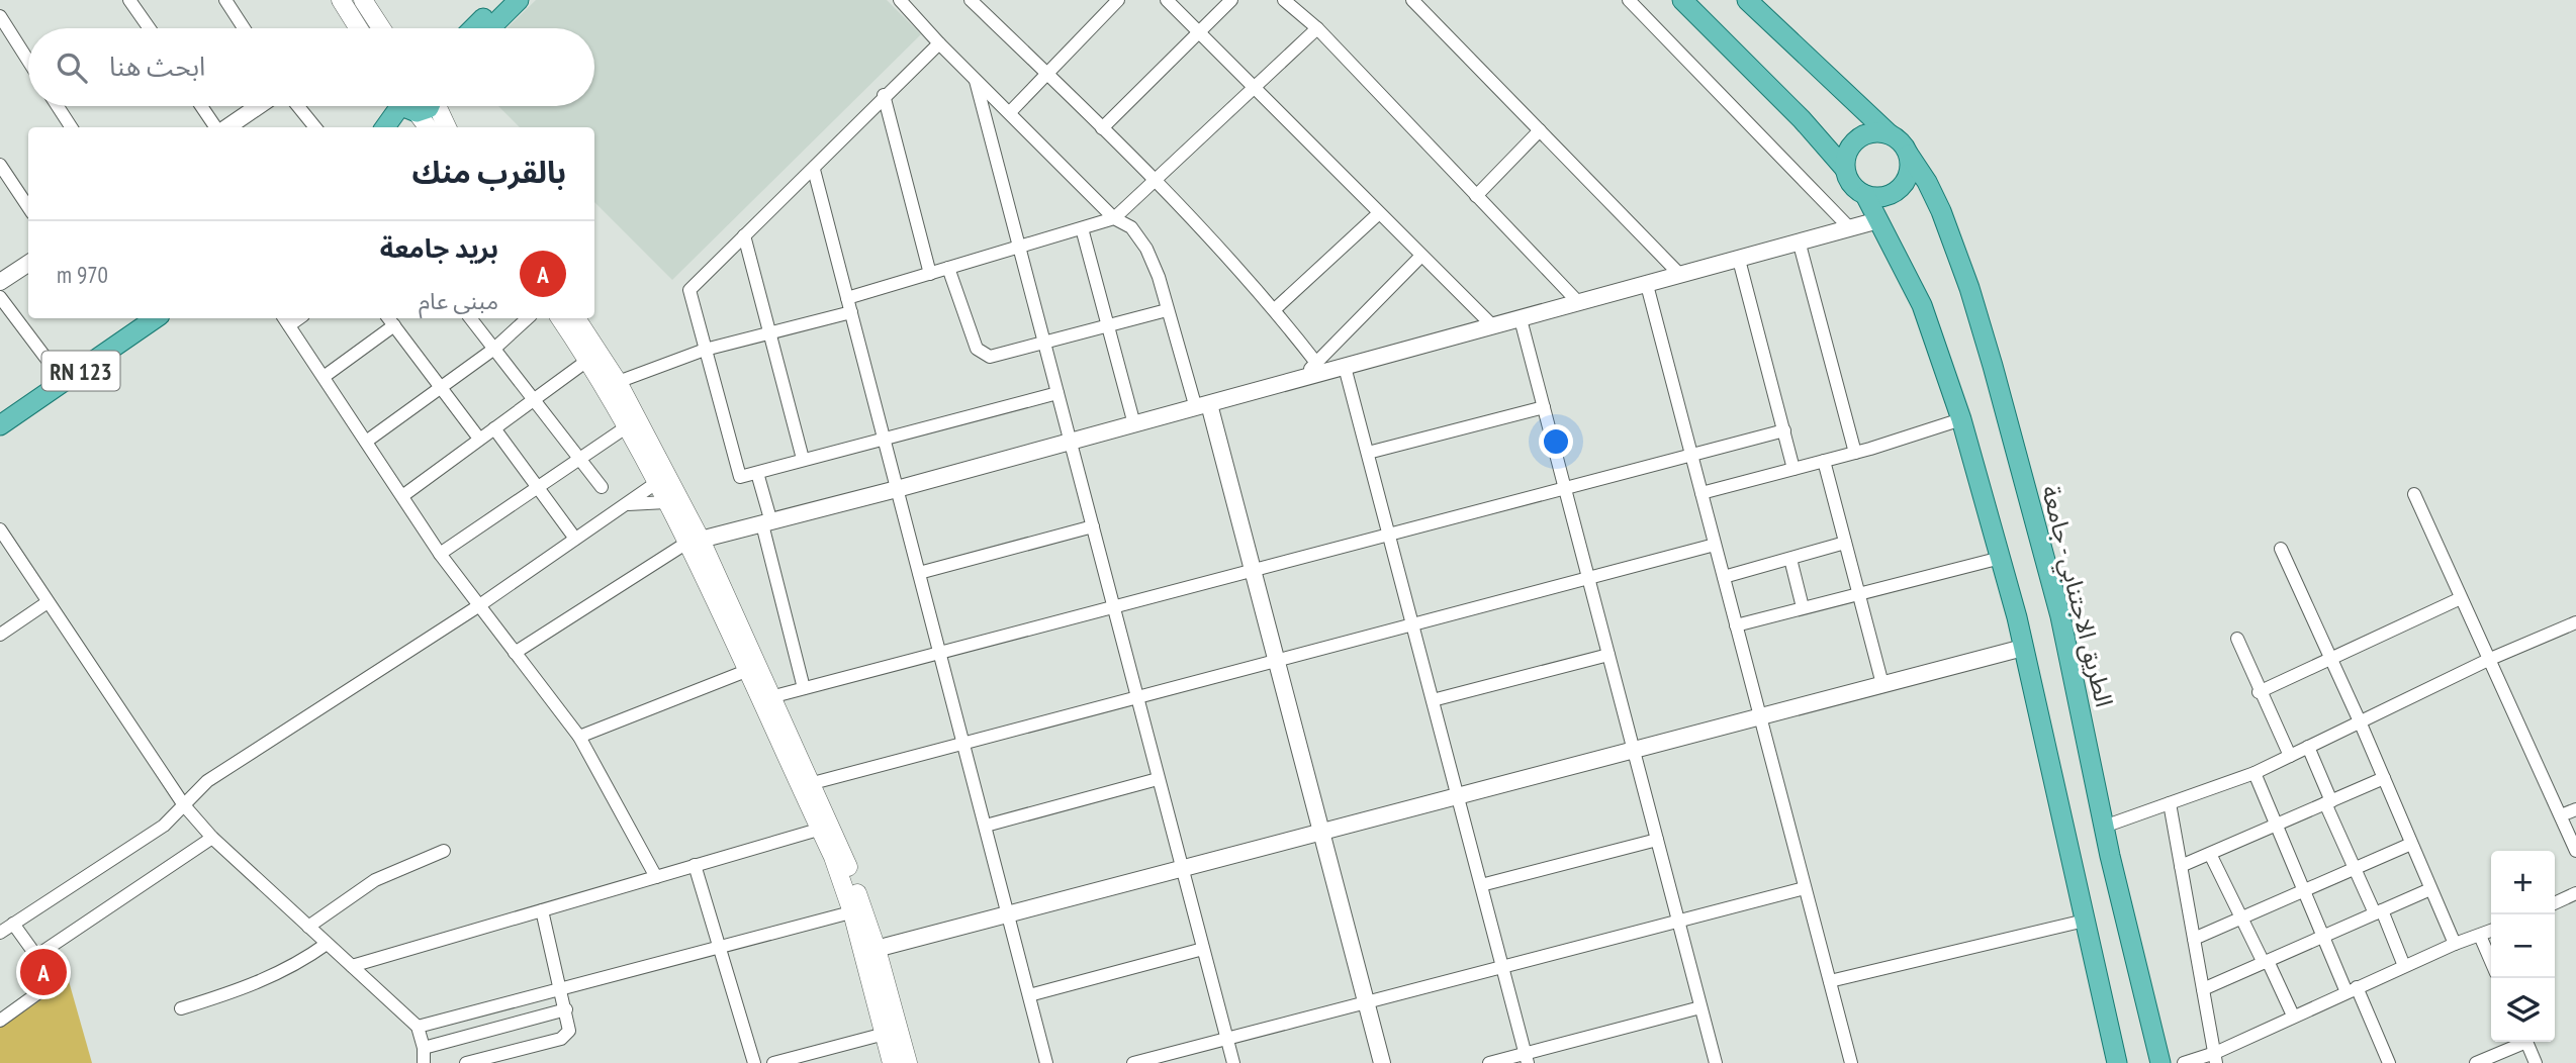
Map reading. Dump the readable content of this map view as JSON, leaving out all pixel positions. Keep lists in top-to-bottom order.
{
  "streets": {
    "main road": ["RN 123", "الطريق الاجتنابي - جامعة"]
  },
  "page": {
    "search": "ابحث هنا",
    "heading": "بالقرب منك",
    "list": [
      {
        "mark": "A",
        "name": "بريد جامعة",
        "note": "مبنى عام",
        "value": "970 m"
      }
    ],
    "map_buttons": ["+", "−"],
    "pins": "A"
  }
}
